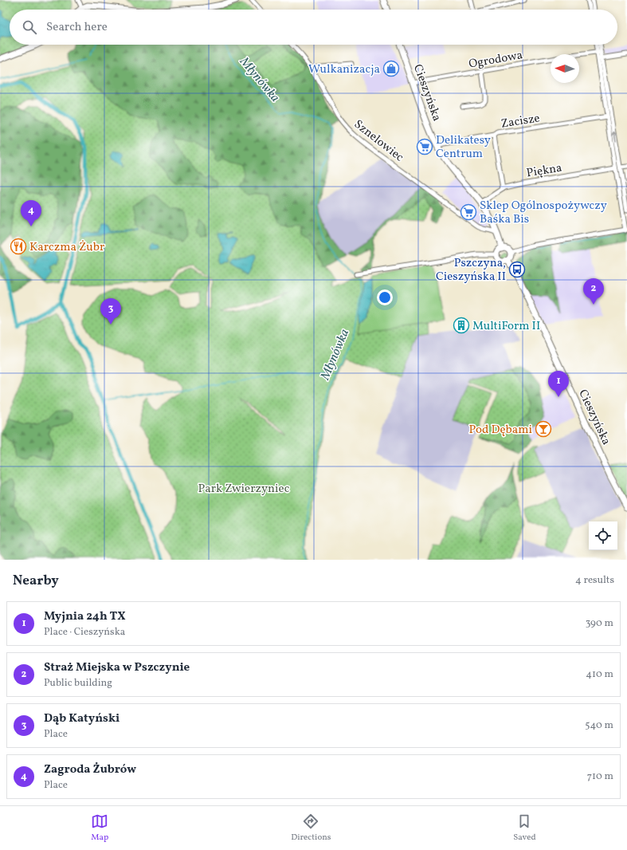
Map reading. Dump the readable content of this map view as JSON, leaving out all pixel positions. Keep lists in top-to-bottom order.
{
  "streets": {
    "main road": ["Cieszyńska"],
    "street": [
      "Ogrodowa",
      "Zacisze",
      "Sznelowiec",
      "Piękna"
    ]
  },
  "crossings": [
    ["Ogrodowa", "Cieszyńska"],
    ["Cieszyńska", "Zacisze"],
    ["Cieszyńska", "Sznelowiec"],
    ["Cieszyńska", "Piękna"]
  ],
  "water": ["Młynówka"],
  "parks": ["Park Zwierzyniec"],
  "places": {
    "shop": ["Wulkanizacja"],
    "supermarket": ["Delikatesy Centrum", "Sklep Ogólnospożywczy Baśka Bis"],
    "restaurant": ["Karczma Żubr"],
    "bus stop": ["Pszczyna, Cieszyńska II"],
    "building": ["MultiForm II"],
    "bar": ["Pod Dębami"]
  },
  "north": "left",
  "page": {
    "search": "Search here",
    "pins": [
      "4",
      "2",
      "3",
      "1"
    ],
    "heading": ["Nearby", "4 results"],
    "list": [
      {
        "mark": "1",
        "name": "Myjnia 24h TX",
        "note": "Place · Cieszyńska",
        "value": "390 m"
      },
      {
        "mark": "2",
        "name": "Straż Miejska w Pszczynie",
        "note": "Public building",
        "value": "410 m"
      },
      {
        "mark": "3",
        "name": "Dąb Katyński",
        "note": "Place",
        "value": "540 m"
      },
      {
        "mark": "4",
        "name": "Zagroda Żubrów",
        "note": "Place",
        "value": "710 m"
      }
    ],
    "nav": ["Map", "Directions", "Saved"]
  }
}
